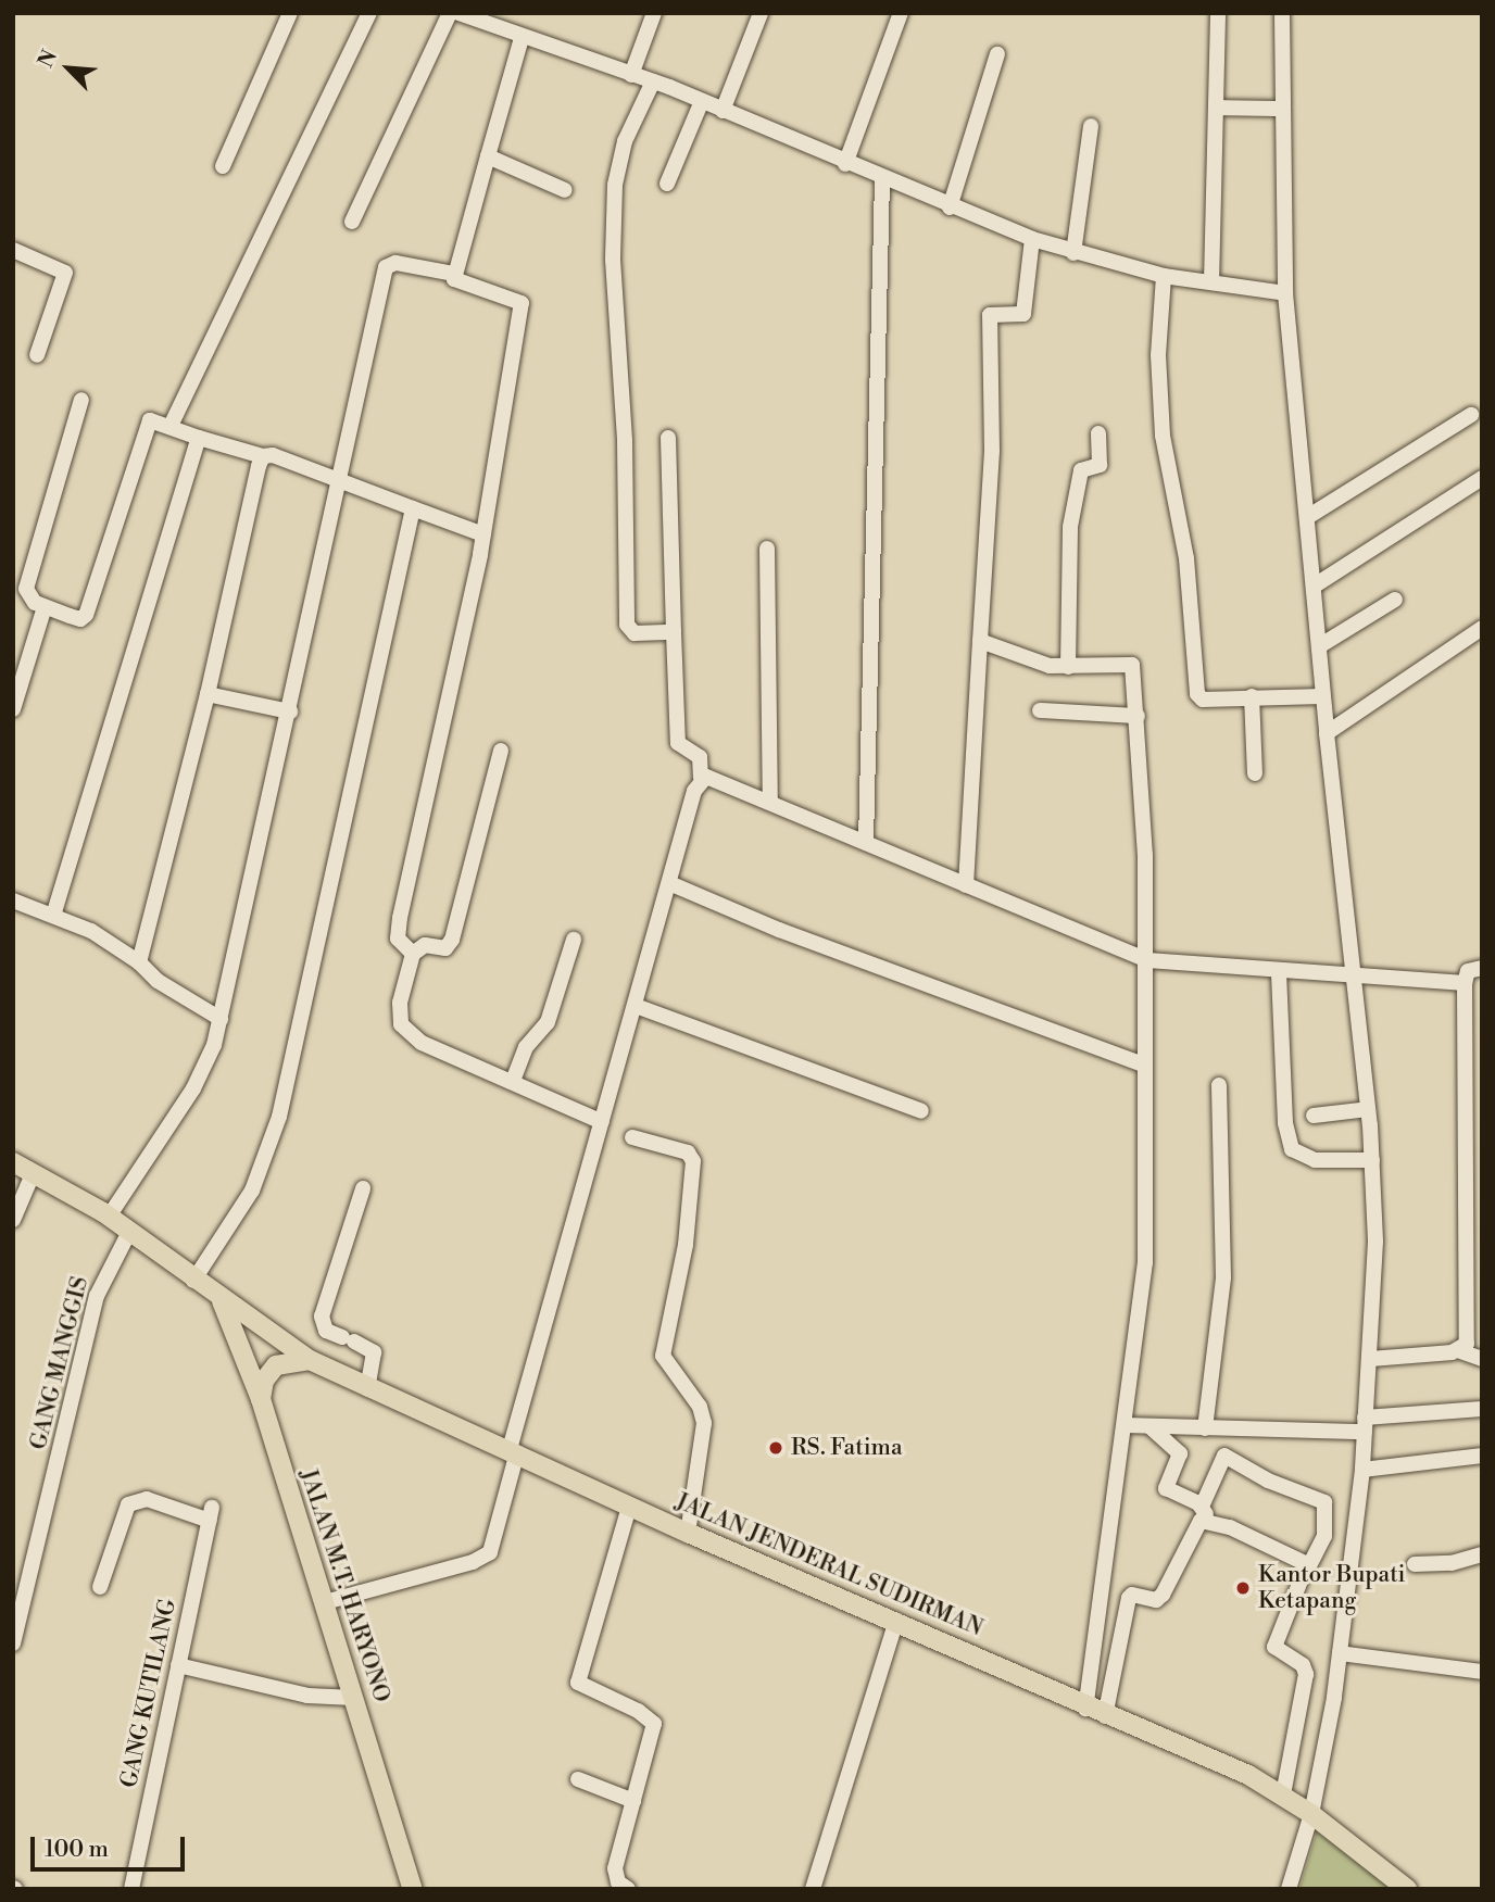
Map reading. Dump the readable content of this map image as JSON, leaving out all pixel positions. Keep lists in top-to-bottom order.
{
  "streets": {
    "main road": ["JALAN JENDERAL SUDIRMAN", "JALAN M.T. HARYONO"],
    "street": ["GANG MANGGIS", "GANG KUTILANG"]
  },
  "crossings": [
    ["GANG MANGGIS", "JALAN JENDERAL SUDIRMAN"],
    ["JALAN JENDERAL SUDIRMAN", "JALAN M.T. HARYONO"]
  ],
  "places": ["RS. Fatima", "Kantor Bupati Ketapang"],
  "scale_bar": "100 m",
  "north": "top left"
}
